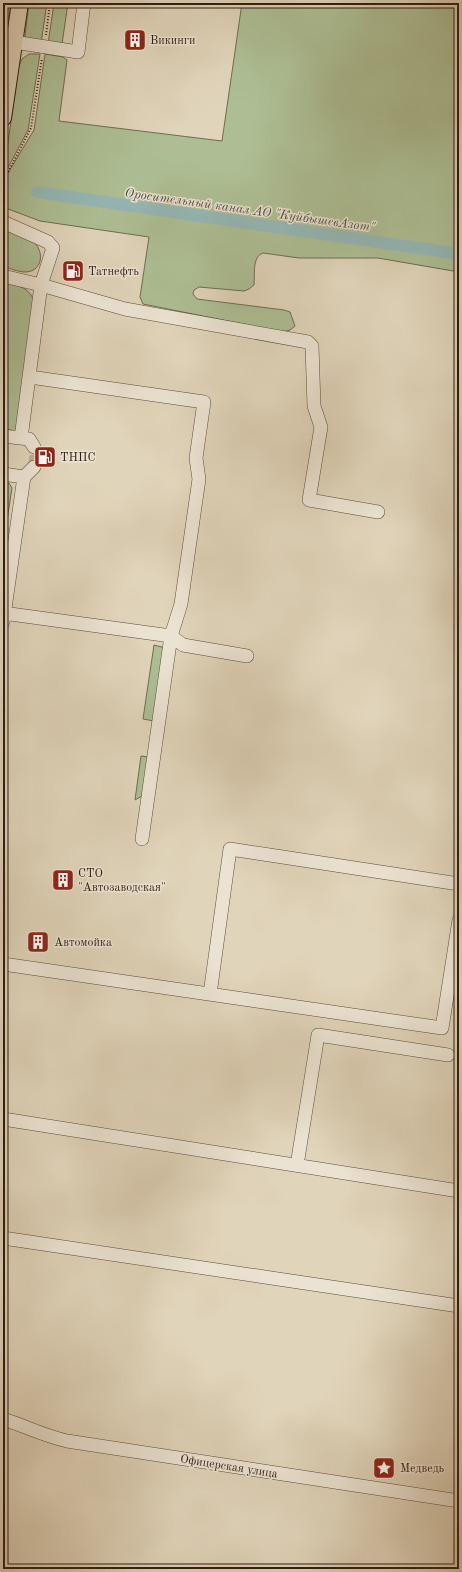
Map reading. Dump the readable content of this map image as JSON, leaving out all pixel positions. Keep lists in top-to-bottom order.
{
  "streets": {
    "street": ["Офицерская улица"]
  },
  "water": ["Оросительный канал АО \"КуйбышевАзот\""],
  "places": {
    "building": ["Викинги", "СТО \"Автозаводская\"", "Автомойка"],
    "fuel station": ["Татнефть", "ТНПС"],
    "place": ["Медведь"]
  }
}
